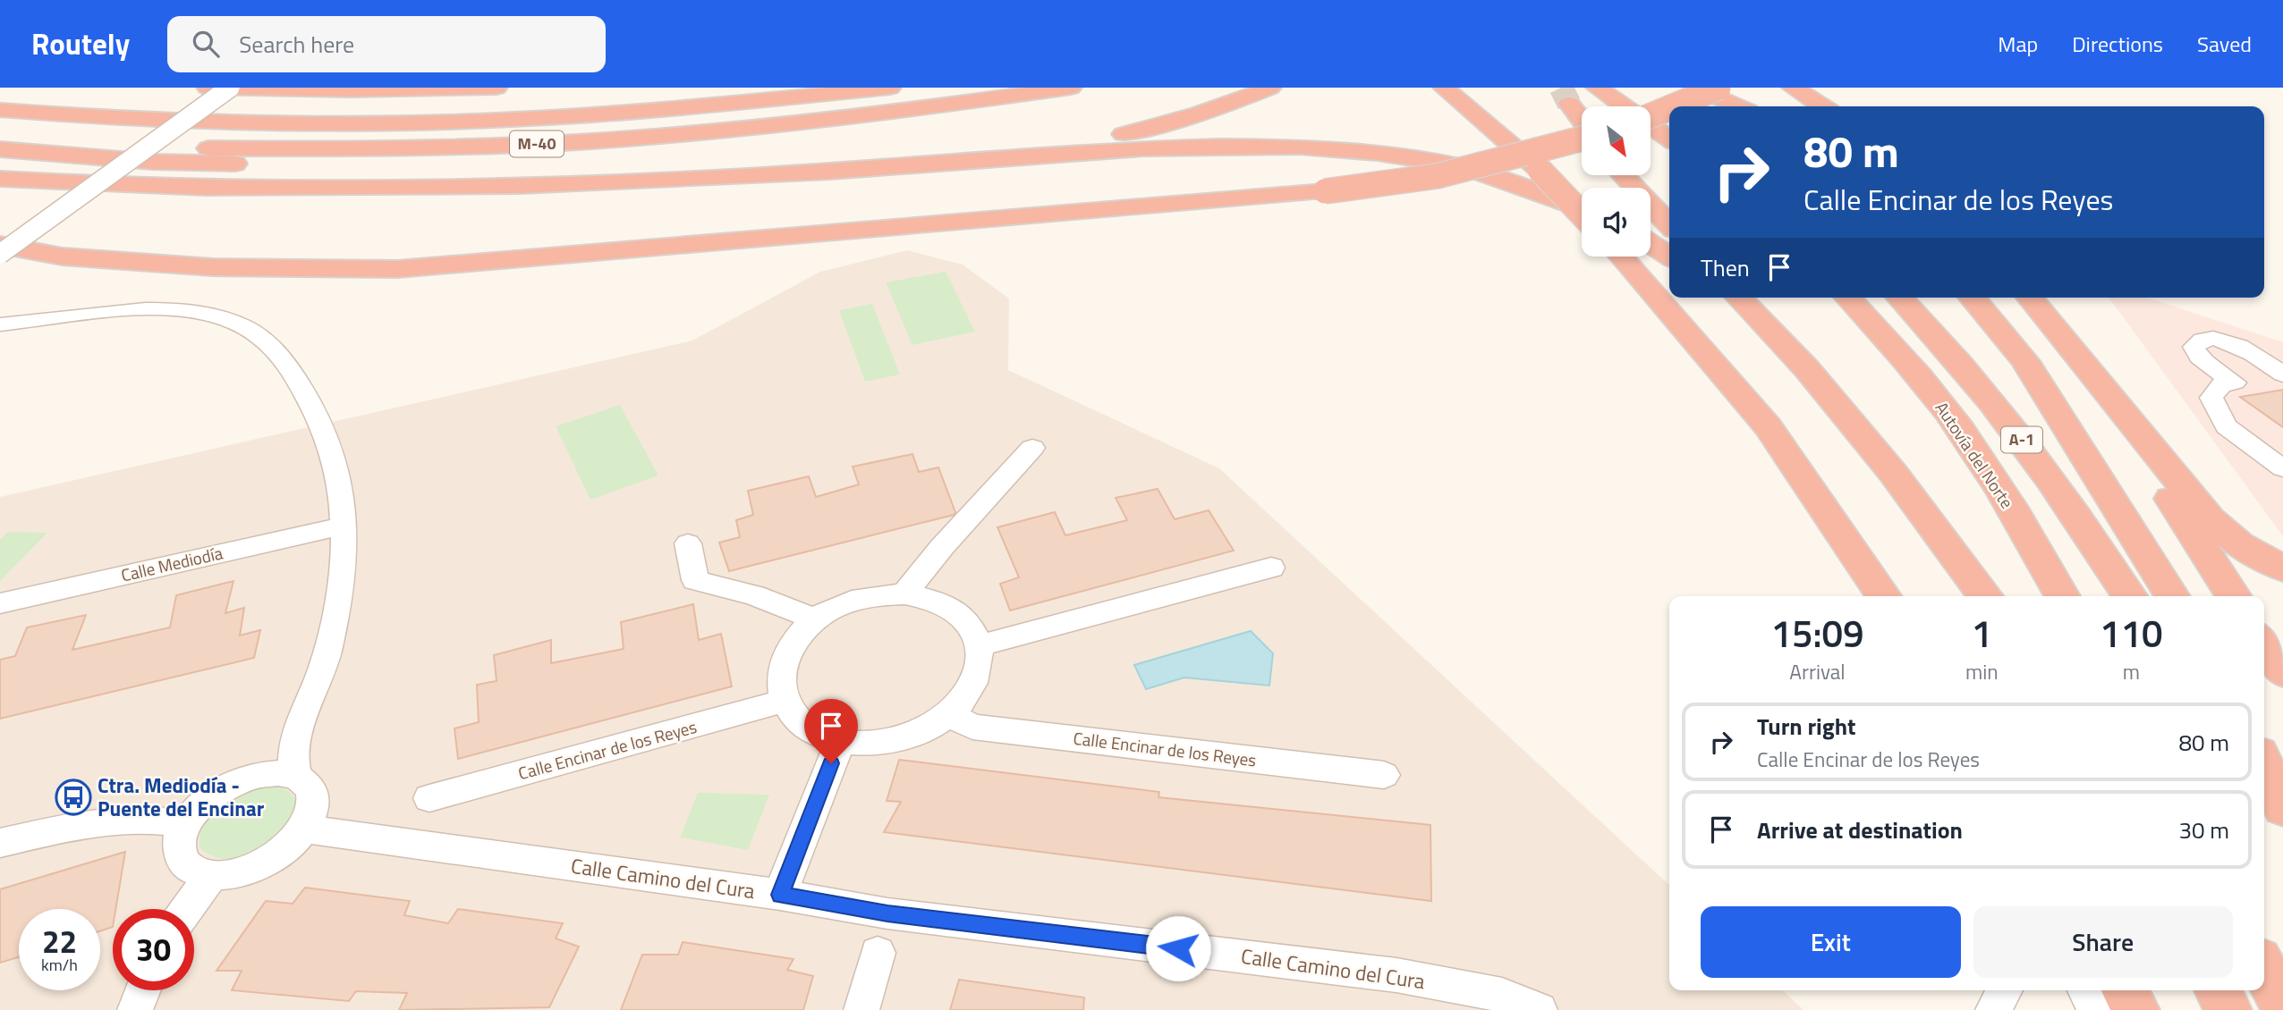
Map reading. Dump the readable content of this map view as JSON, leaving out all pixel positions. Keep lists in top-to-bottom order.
{
  "streets": {
    "highway": ["M-40", "A-1", "Autovía del Norte"],
    "street": ["Calle Mediodía", "Calle Encinar de los Reyes", "Calle Camino del Cura"]
  },
  "places": {
    "bus stop": ["Ctra. Mediodía - Puente del Encinar"]
  },
  "north": "bottom right",
  "page": {
    "header": "Routely",
    "search": "Search here",
    "nav": ["Map", "Directions", "Saved"],
    "turn": ["80 m", "Calle Encinar de los Reyes"],
    "then": "Then",
    "eta": [
      "15:09",
      "Arrival",
      "1",
      "min",
      "110",
      "m"
    ],
    "list": [
      {
        "name": "Turn right",
        "note": "Calle Encinar de los Reyes",
        "value": "80 m"
      },
      {
        "name": "Arrive at destination",
        "value": "30 m"
      }
    ],
    "buttons": ["Exit", "Share"],
    "speed": "22 km/h",
    "limit": "30"
  }
}
